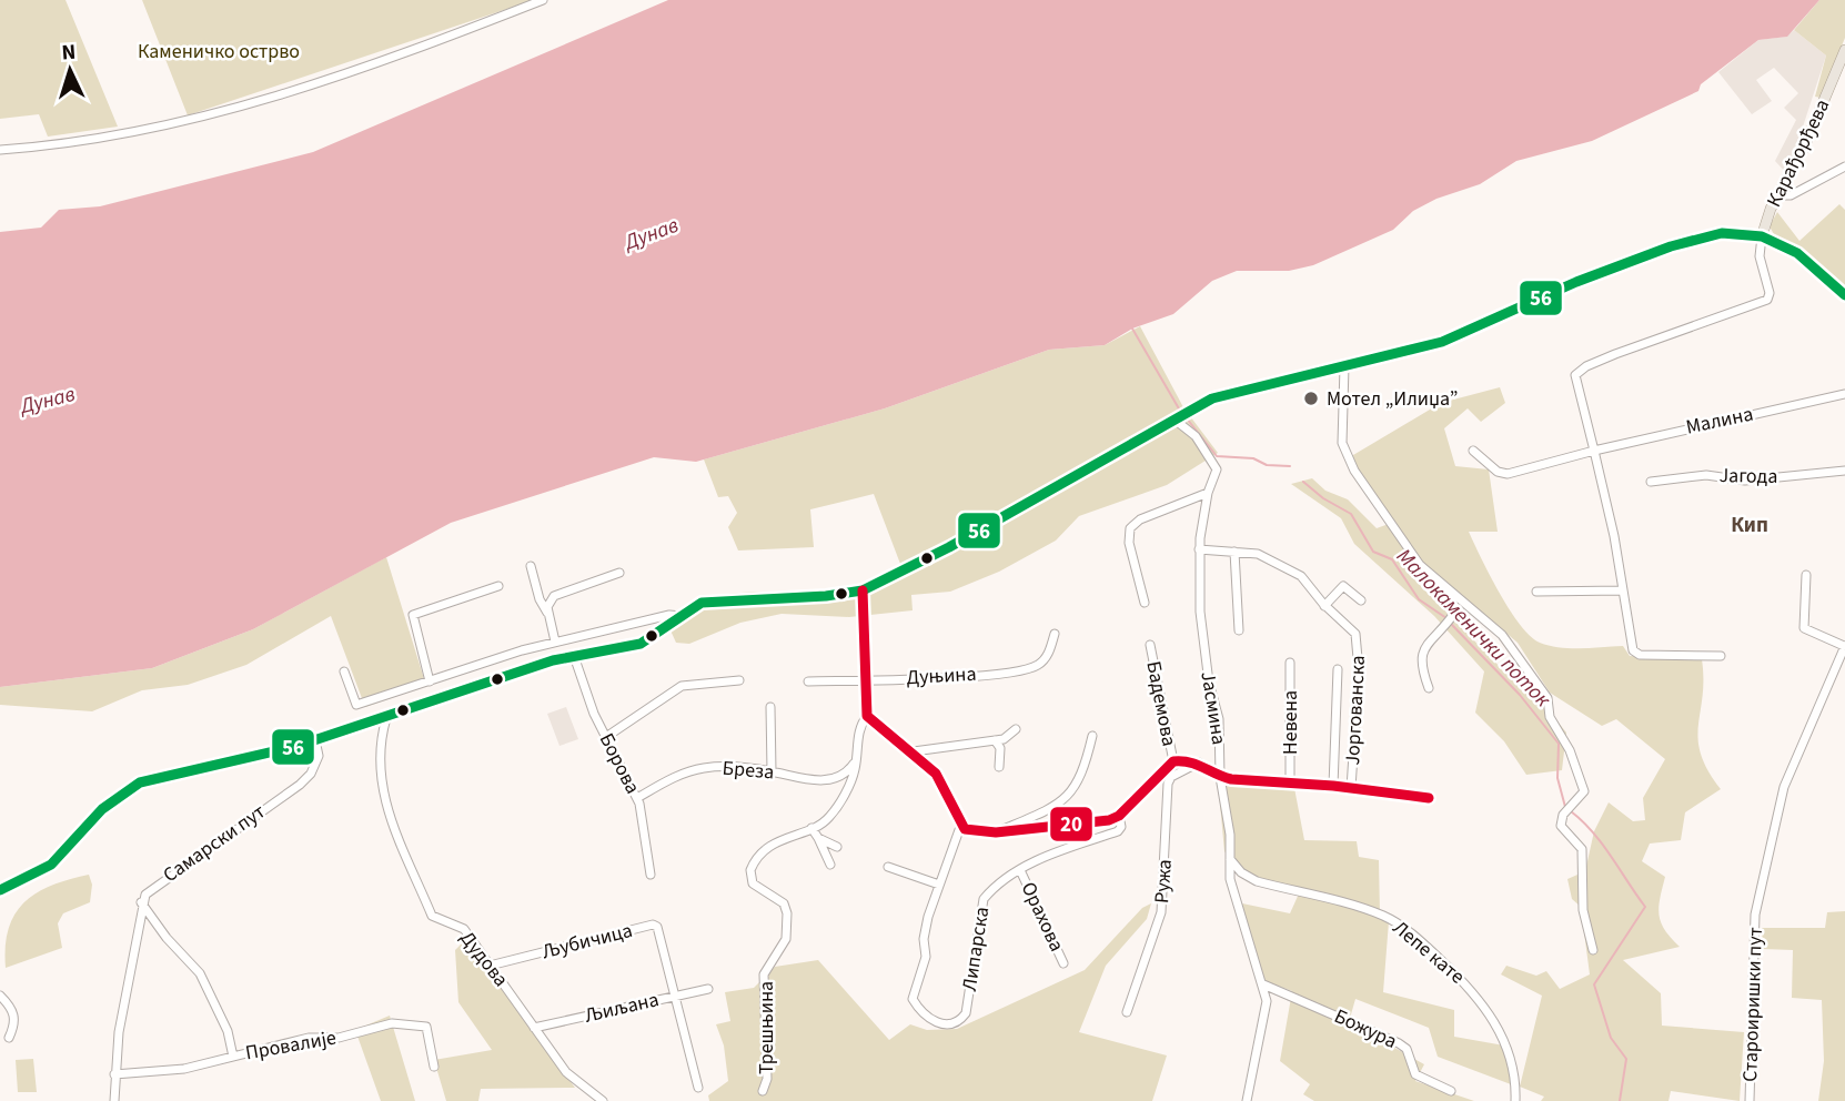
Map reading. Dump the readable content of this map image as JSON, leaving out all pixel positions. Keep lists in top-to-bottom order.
{
  "streets": {
    "main road": ["Карађорђева"],
    "street": [
      "Малина",
      "Јагода",
      "Дуњина",
      "Бадемова",
      "Јасмина",
      "Јоргованска",
      "Невена",
      "Борова",
      "Бреза",
      "Самарски пут",
      "Ружа",
      "Орахова",
      "Љубичица",
      "Липарска",
      "Лепе кате",
      "Дудова",
      "Староиришки пут",
      "Љиљана",
      "Трешњина",
      "Божура",
      "Провалије"
    ]
  },
  "crossings": [
    ["Дуњина", "Трешњина"],
    ["Јасмина", "Јоргованска"],
    ["Јасмина", "Лепе кате"],
    ["Јасмина", "Божура"],
    ["Борова", "Бреза"],
    ["Бреза", "Трешњина"],
    ["Орахова", "Липарска"],
    ["Љубичица", "Дудова"],
    ["Љубичица", "Љиљана"],
    ["Дудова", "Љиљана"]
  ],
  "districts": ["Кип"],
  "water": ["Дунав", "Малокаменички поток"],
  "parks": ["Каменичко острво"],
  "places": ["Мотел „Илиџа”"],
  "lines": ["transit line 56", "transit line 20"],
  "north": "top"
}
